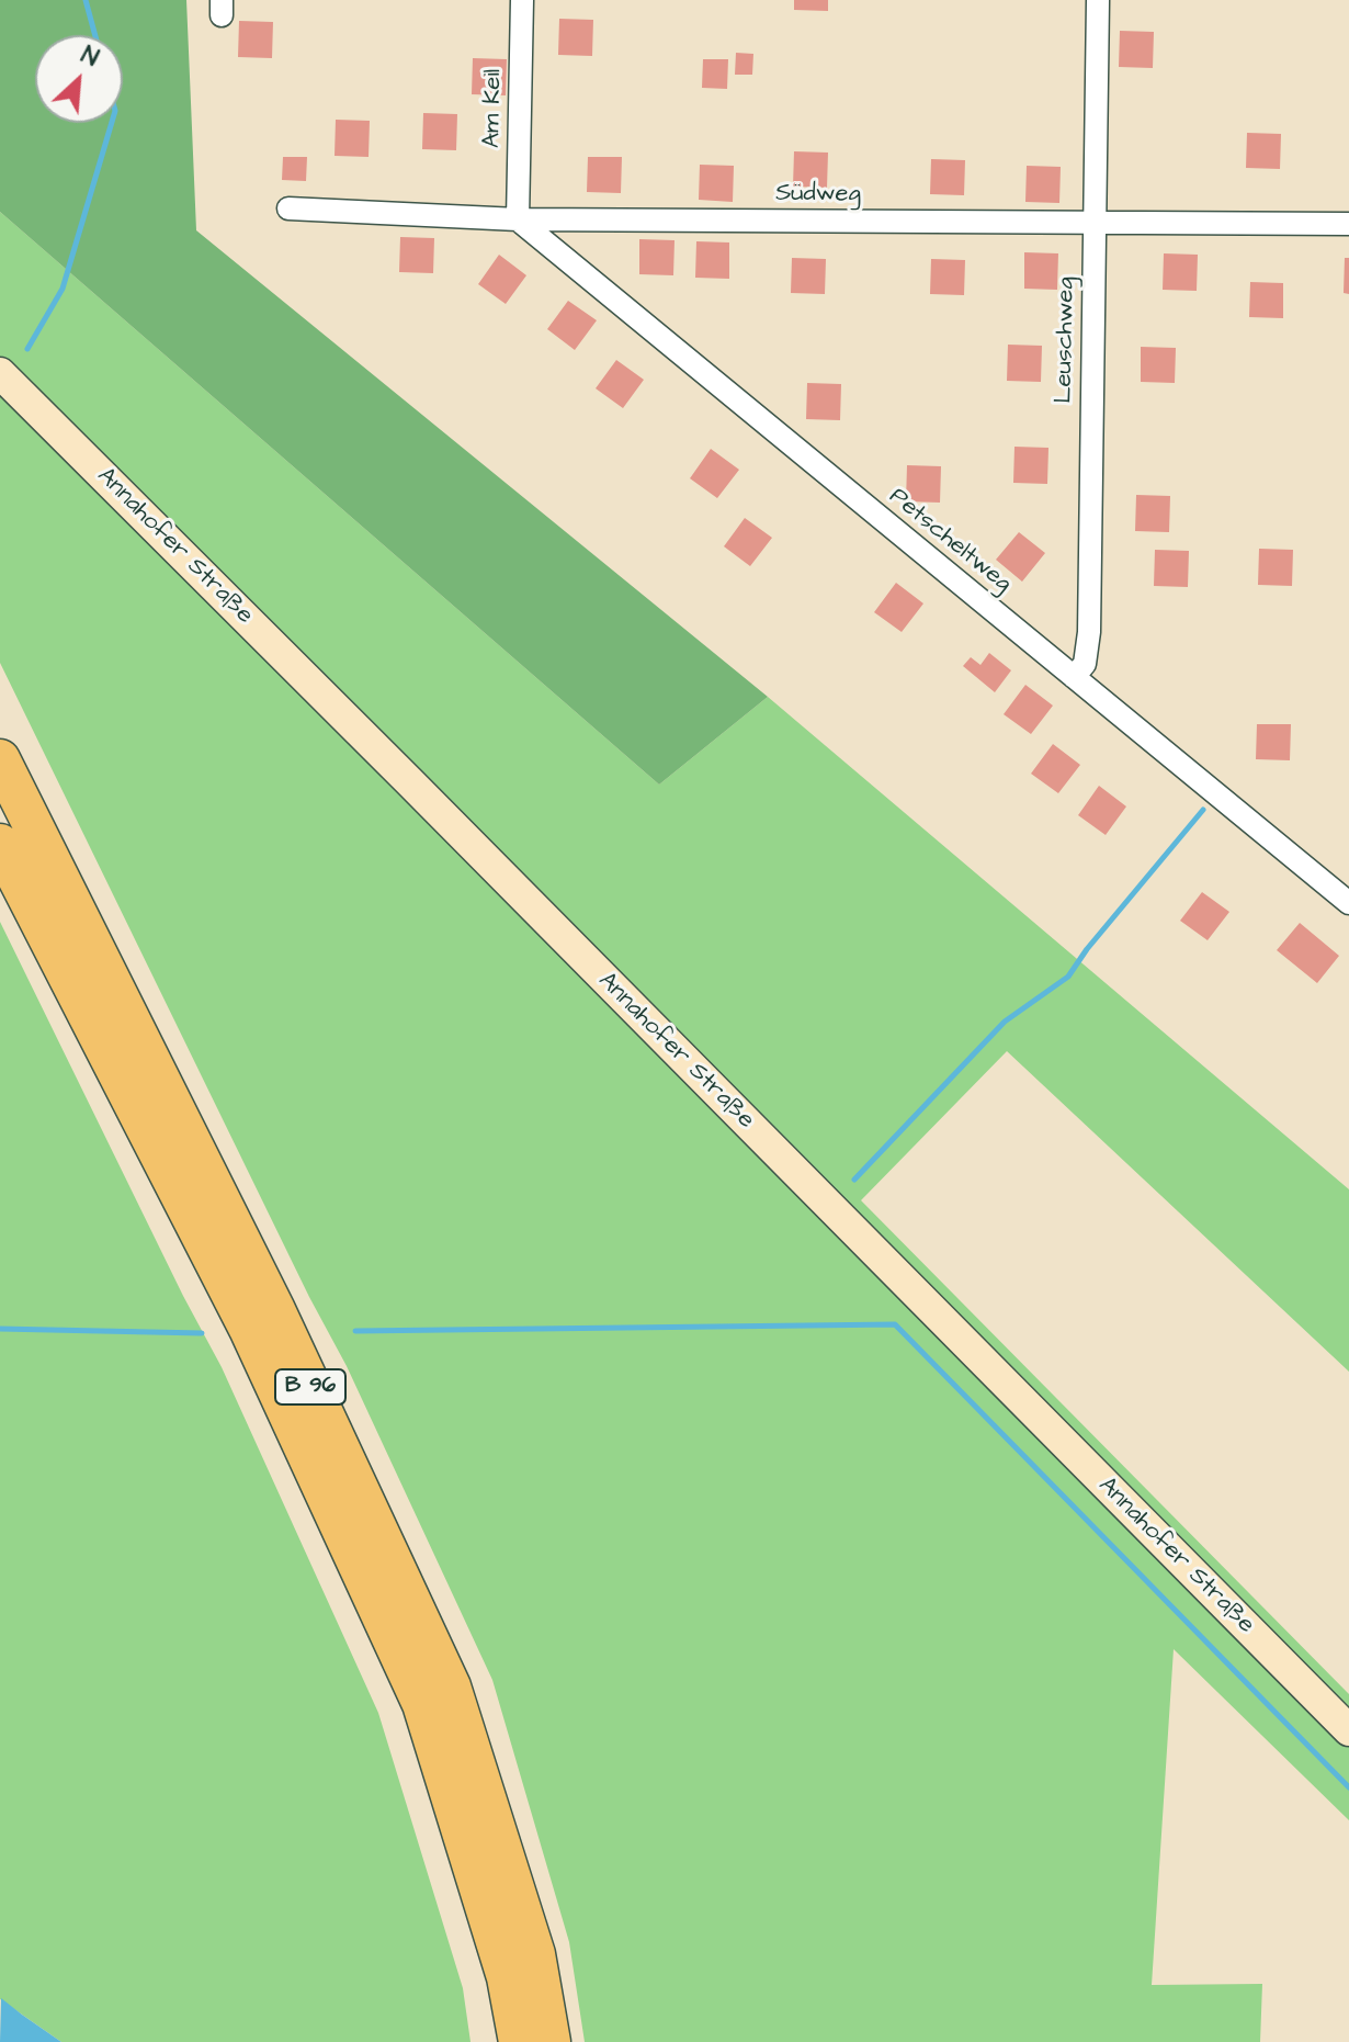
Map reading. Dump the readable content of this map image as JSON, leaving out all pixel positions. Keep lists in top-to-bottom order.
{
  "streets": {
    "highway": ["B 96"],
    "street": [
      "Am Keil",
      "Südweg",
      "Leuschweg",
      "Petscheltweg",
      "Annahofer Straße"
    ]
  },
  "crossings": [
    ["Am Keil", "Südweg"],
    ["Am Keil", "Petscheltweg"],
    ["Südweg", "Leuschweg"],
    ["Südweg", "Petscheltweg"],
    ["Leuschweg", "Petscheltweg"]
  ],
  "north": "top right"
}
